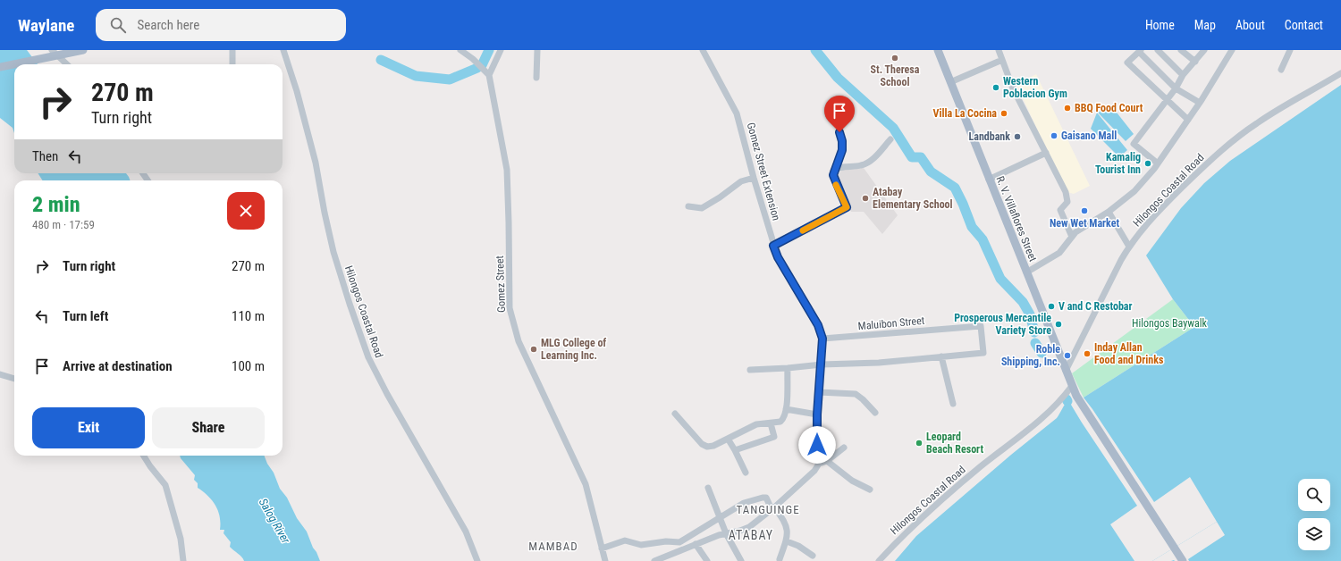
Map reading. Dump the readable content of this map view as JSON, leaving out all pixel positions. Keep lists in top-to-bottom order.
{
  "streets": {
    "main road": ["R. V. Villaflores Street"],
    "street": [
      "Gomez Street Extension",
      "Hilongos Coastal Road",
      "Gomez Street",
      "Maluibon Street"
    ]
  },
  "crossings": [
    ["Gomez Street Extension", "Maluibon Street"],
    ["Hilongos Coastal Road", "R. V. Villaflores Street"]
  ],
  "districts": ["TANGUINGE", "ATABAY", "MAMBAD"],
  "water": ["Salog River"],
  "parks": ["Hilongos Baywalk"],
  "places": [
    "St. Theresa School",
    "Western Poblacion Gym",
    "BBQ Food Court",
    "Villa La Cocina",
    "Gaisano Mall",
    "Landbank",
    "Kamalig Tourist Inn",
    "Atabay Elementary School",
    "New Wet Market",
    "V and C Restobar",
    "Prosperous Mercantile Variety Store",
    "MLG College of Learning Inc.",
    "Inday Allan Food and Drinks",
    "Roble Shipping, Inc.",
    "Leopard Beach Resort"
  ],
  "page": {
    "header": "Waylane",
    "search": "Search here",
    "nav": [
      "Home",
      "Map",
      "About",
      "Contact"
    ],
    "turn": ["270 m", "Turn right"],
    "then": "Then",
    "heading": ["2 min", "480 m · 17:59"],
    "list": [
      {
        "name": "Turn right",
        "value": "270 m"
      },
      {
        "name": "Turn left",
        "value": "110 m"
      },
      {
        "name": "Arrive at destination",
        "value": "100 m"
      }
    ],
    "buttons": ["Exit", "Share"]
  }
}
